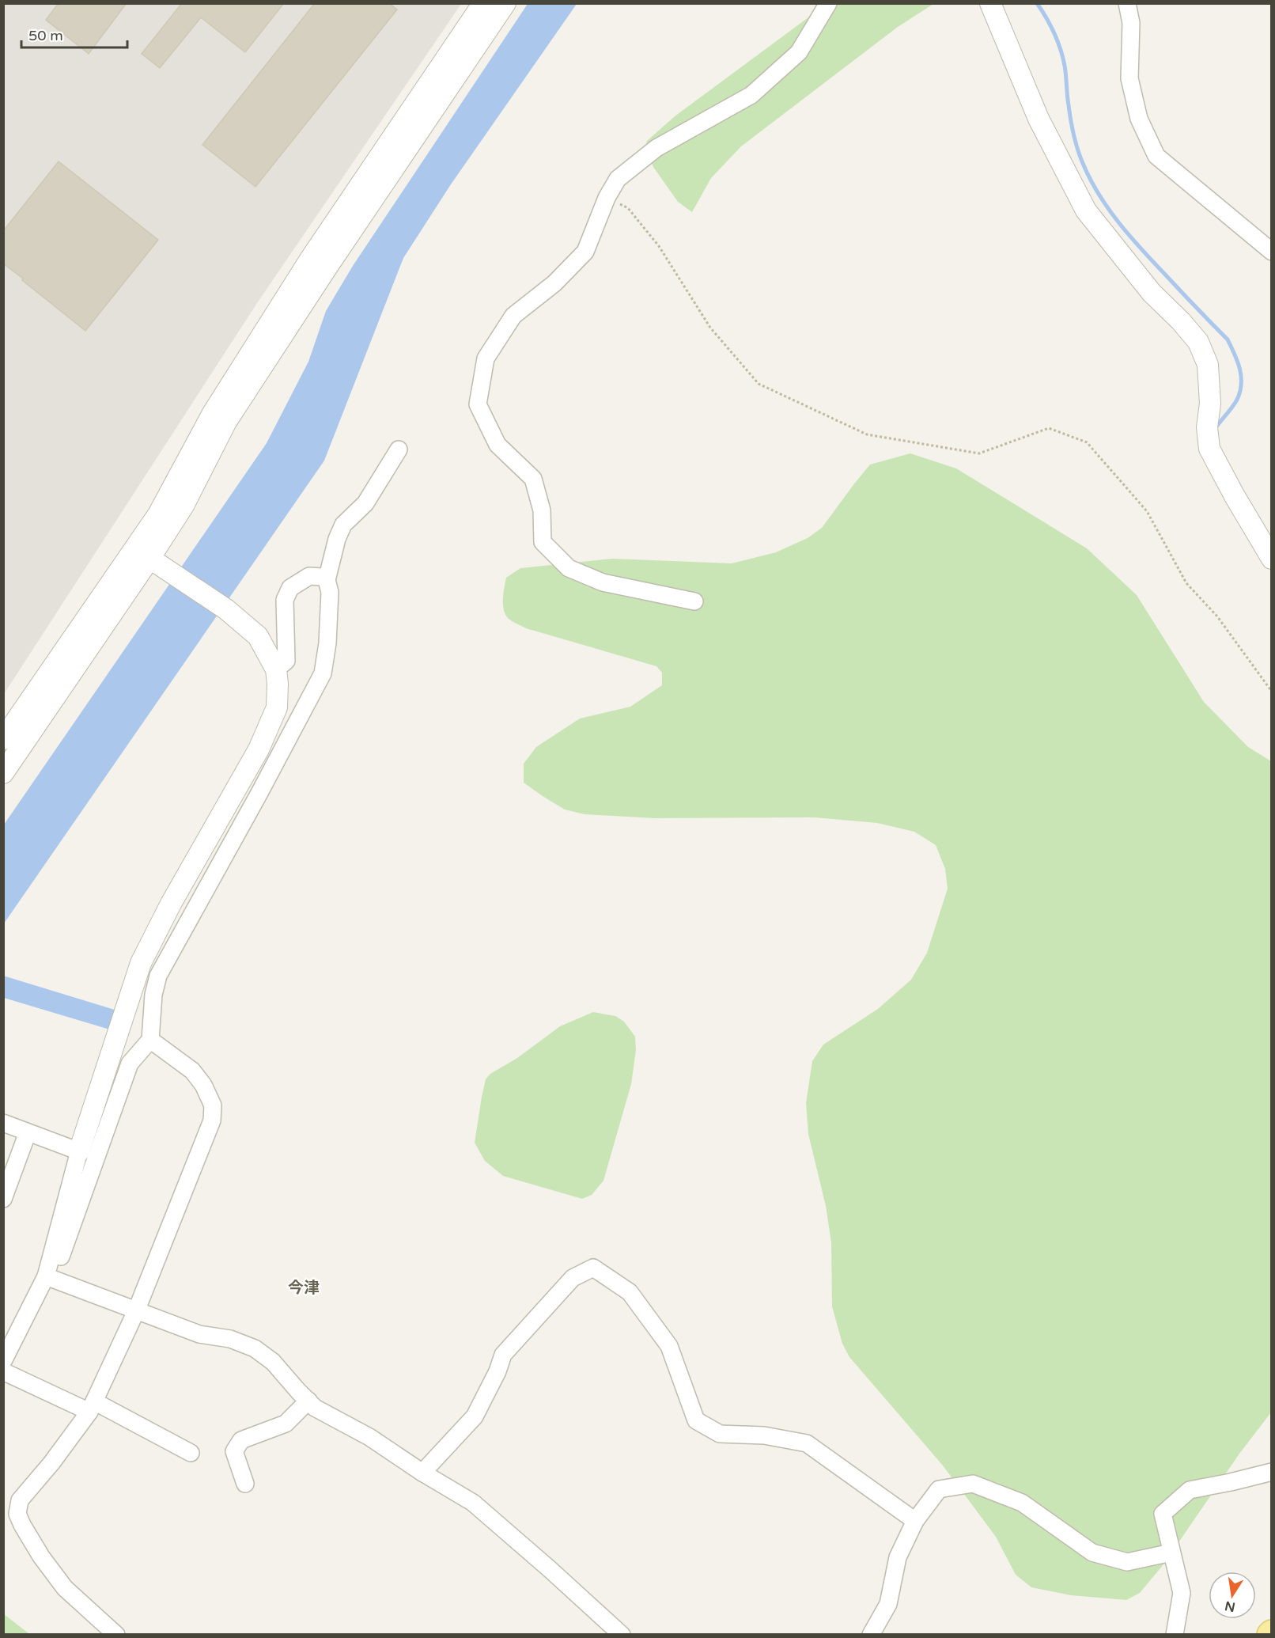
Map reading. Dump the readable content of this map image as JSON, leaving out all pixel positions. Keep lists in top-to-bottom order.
{
  "districts": ["今津"],
  "scale_bar": "50 m",
  "north": "bottom"
}
